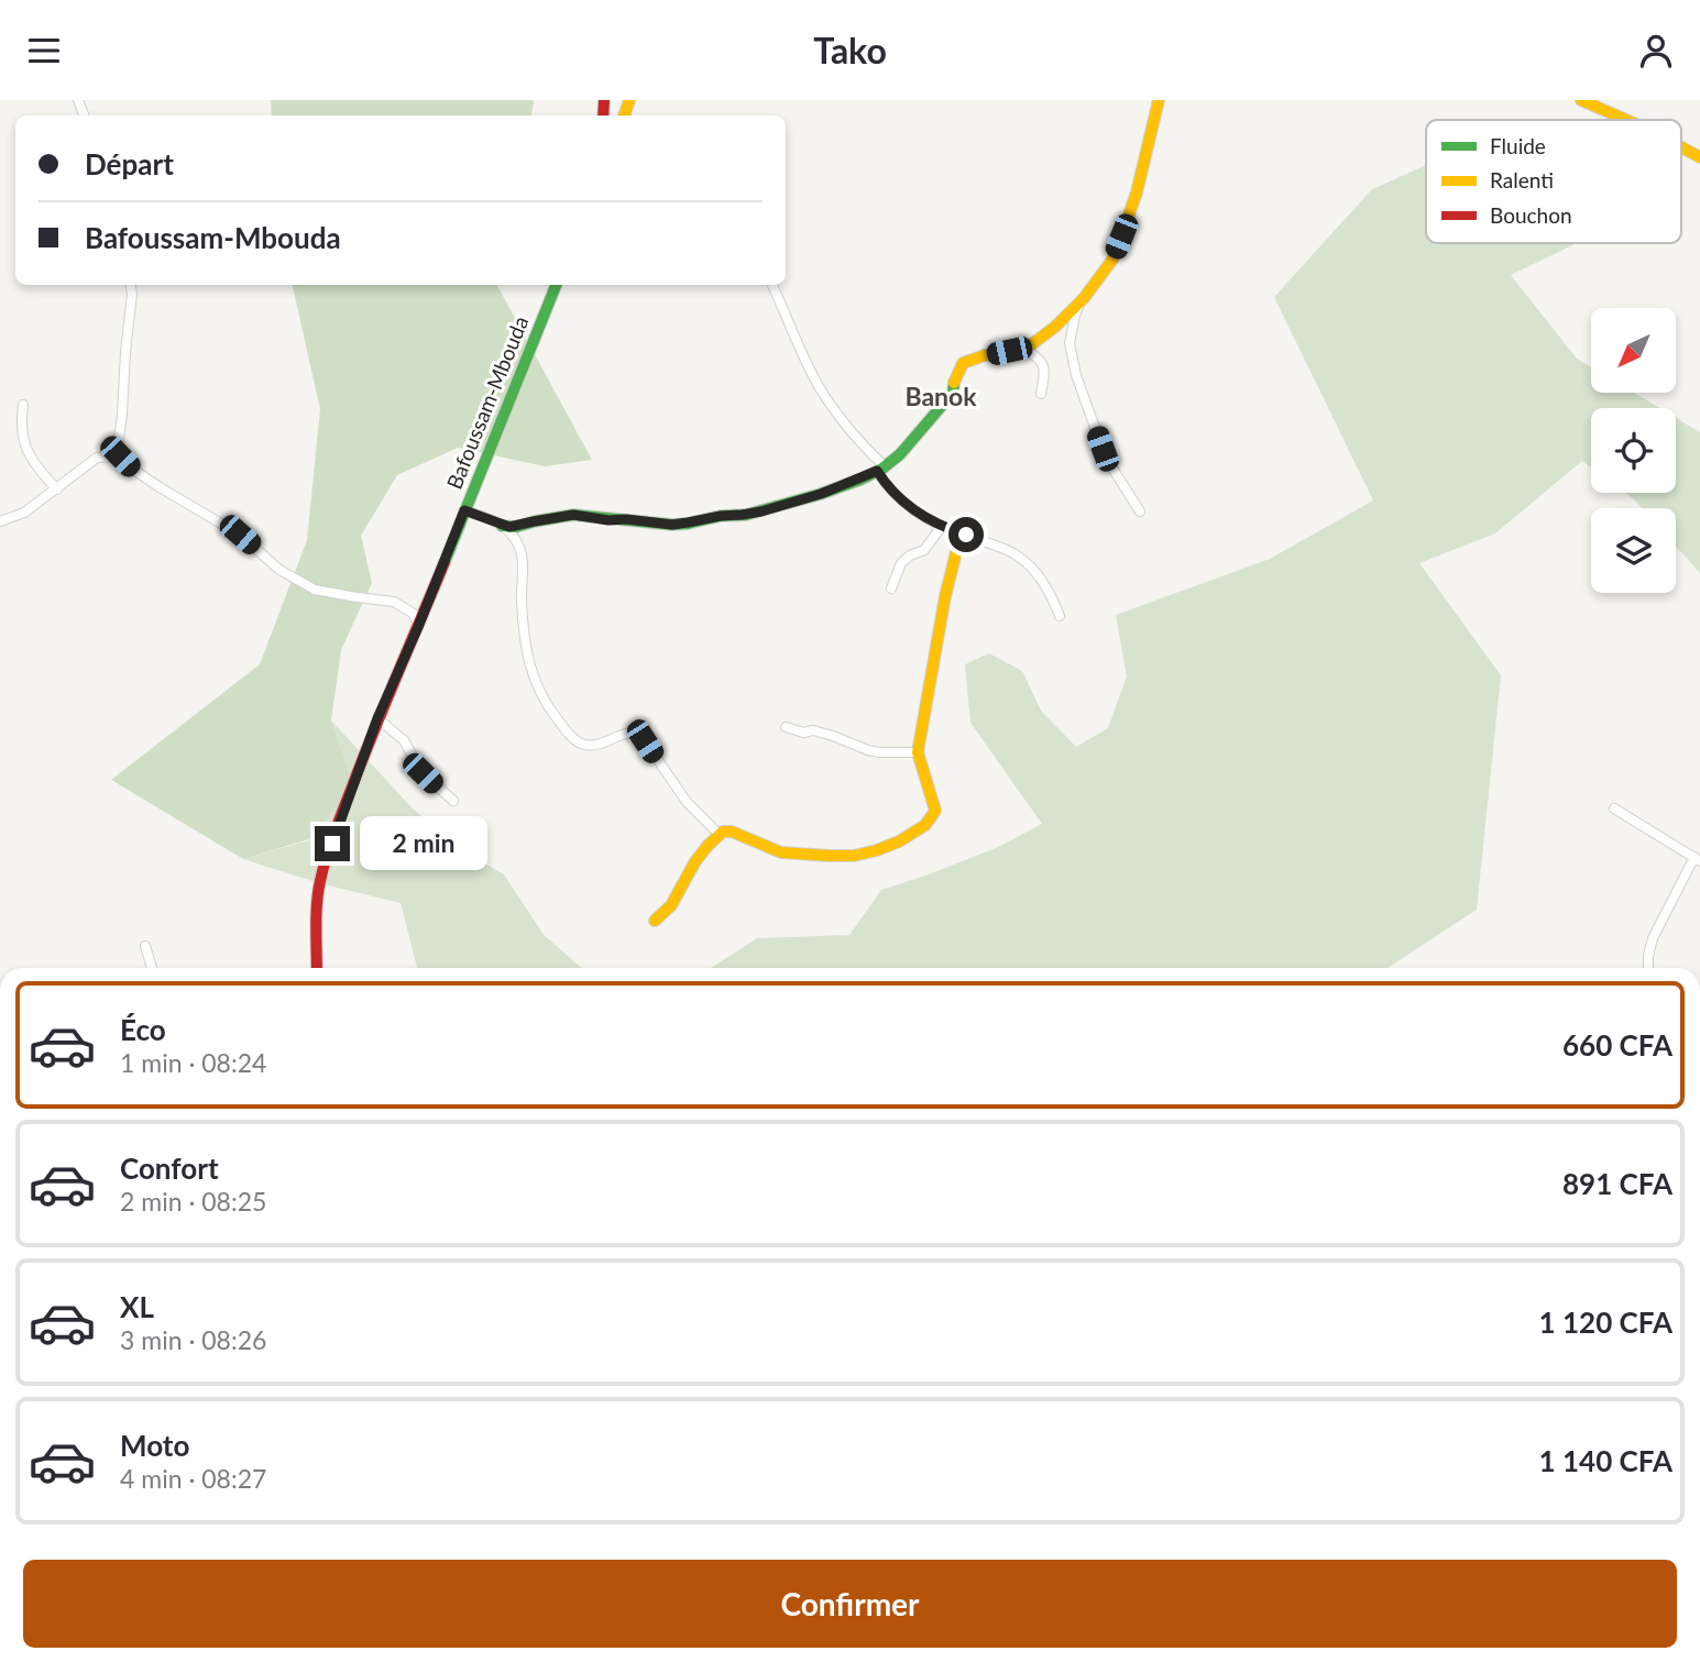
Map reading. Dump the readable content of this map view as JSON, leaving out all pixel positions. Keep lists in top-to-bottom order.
{
  "streets": {
    "main road": ["Bafoussam-Mbouda"]
  },
  "districts": ["Banok"],
  "legend": ["Fluide", "Ralenti", "Bouchon"],
  "north": "bottom left",
  "page": {
    "header": "Tako",
    "banner": ["Départ", "Bafoussam-Mbouda"],
    "bubble": "2 min",
    "list": [
      {
        "name": "Éco",
        "note": "1 min · 08:24",
        "value": "660 CFA"
      },
      {
        "name": "Confort",
        "note": "2 min · 08:25",
        "value": "891 CFA"
      },
      {
        "name": "XL",
        "note": "3 min · 08:26",
        "value": "1 120 CFA"
      },
      {
        "name": "Moto",
        "note": "4 min · 08:27",
        "value": "1 140 CFA"
      }
    ],
    "buttons": "Confirmer"
  }
}
